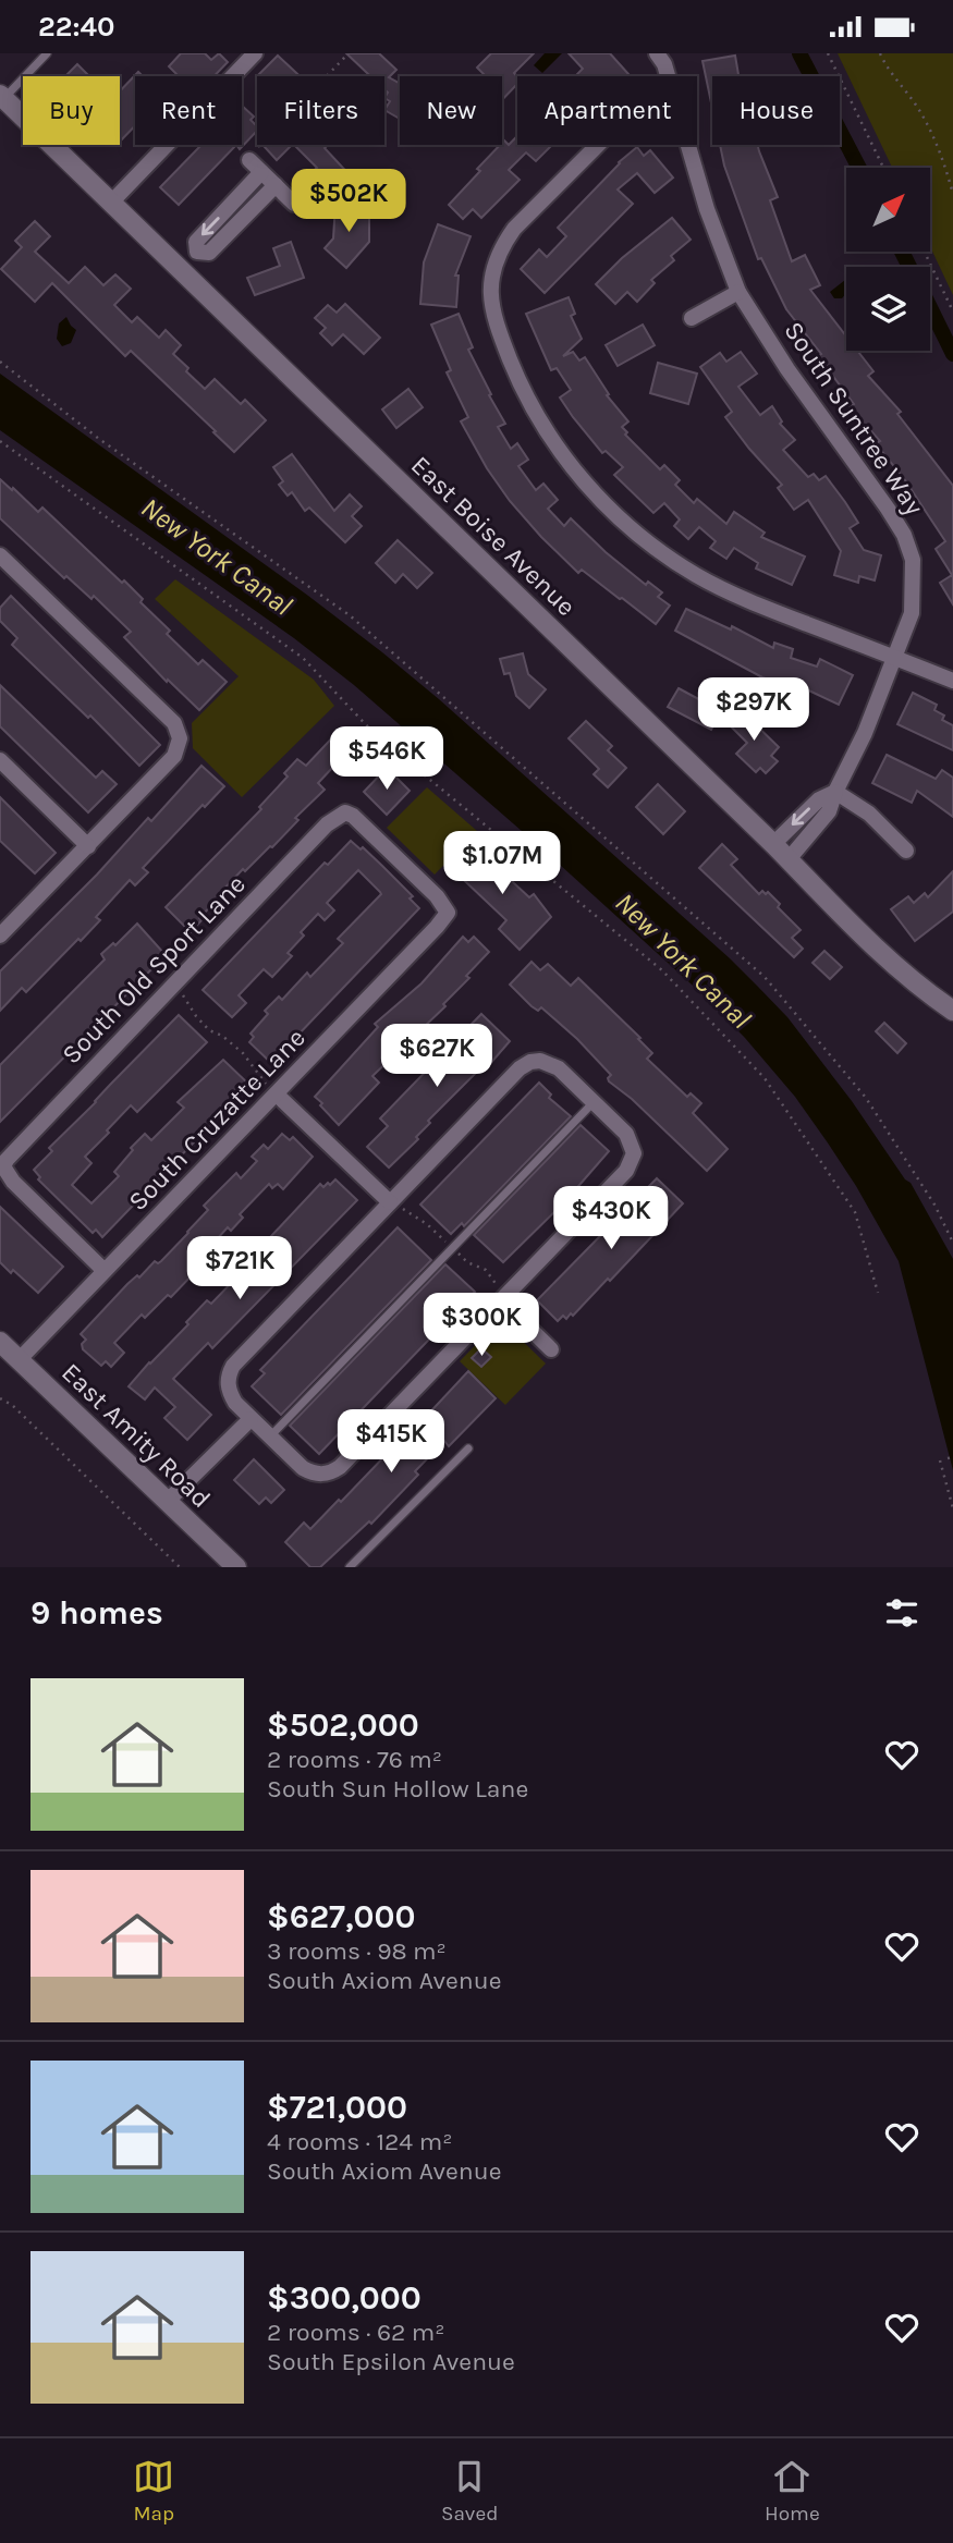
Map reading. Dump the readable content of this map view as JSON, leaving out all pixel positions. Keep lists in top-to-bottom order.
{
  "streets": {
    "street": [
      "South Suntree Way",
      "East Boise Avenue",
      "South Old Sport Lane",
      "South Cruzatte Lane",
      "East Amity Road"
    ]
  },
  "crossings": [
    ["South Suntree Way", "East Boise Avenue"],
    ["South Old Sport Lane", "South Cruzatte Lane"],
    ["South Cruzatte Lane", "East Amity Road"]
  ],
  "water": ["New York Canal"],
  "north": "top right",
  "page": {
    "status": "22:40",
    "chip": [
      "Buy",
      "Rent",
      "Filters",
      "New",
      "Apartment",
      "House"
    ],
    "price": [
      "$502K",
      "$297K",
      "$546K",
      "$1.07M",
      "$627K",
      "$430K",
      "$721K",
      "$300K",
      "$415K"
    ],
    "heading": "9 homes",
    "list": [
      {
        "name": "$502,000",
        "note": "2 rooms · 76 m² · South Sun Hollow Lane"
      },
      {
        "name": "$627,000",
        "note": "3 rooms · 98 m² · South Axiom Avenue"
      },
      {
        "name": "$721,000",
        "note": "4 rooms · 124 m² · South Axiom Avenue"
      },
      {
        "name": "$300,000",
        "note": "2 rooms · 62 m² · South Epsilon Avenue"
      }
    ],
    "tabs": ["Map", "Saved", "Home"]
  }
}
